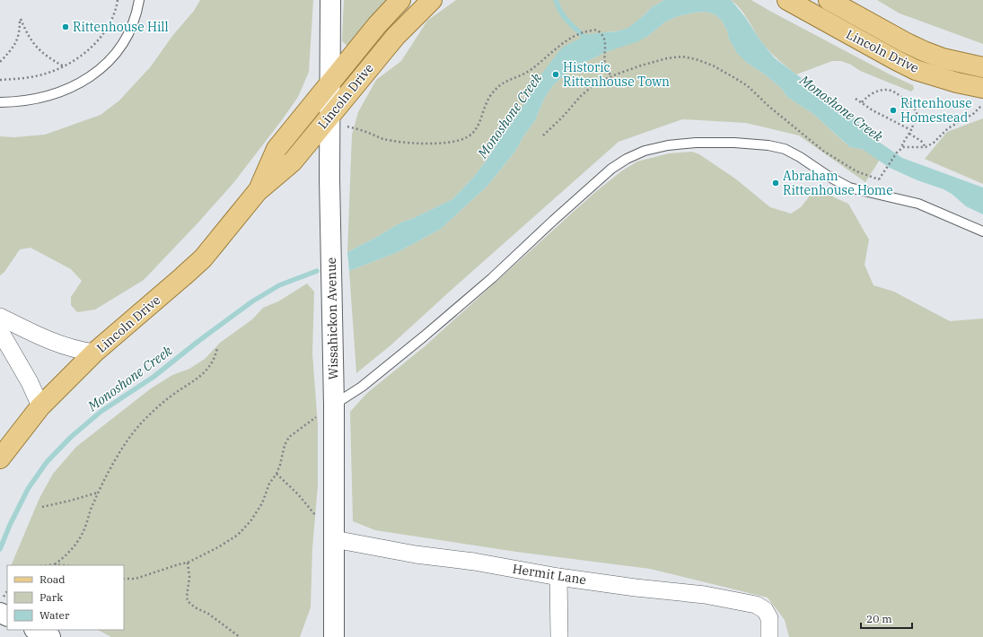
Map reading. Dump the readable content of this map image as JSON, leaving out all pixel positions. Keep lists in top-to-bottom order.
{
  "streets": {
    "main road": ["Lincoln Drive"],
    "street": ["Wissahickon Avenue", "Hermit Lane"]
  },
  "crossings": [
    ["Lincoln Drive", "Wissahickon Avenue"],
    ["Wissahickon Avenue", "Hermit Lane"]
  ],
  "water": ["Monoshone Creek"],
  "places": [
    "Rittenhouse Hill",
    "Historic Rittenhouse Town",
    "Rittenhouse Homestead",
    "Abraham Rittenhouse Home"
  ],
  "legend": ["Road", "Park", "Water"],
  "scale_bar": "20 m"
}
